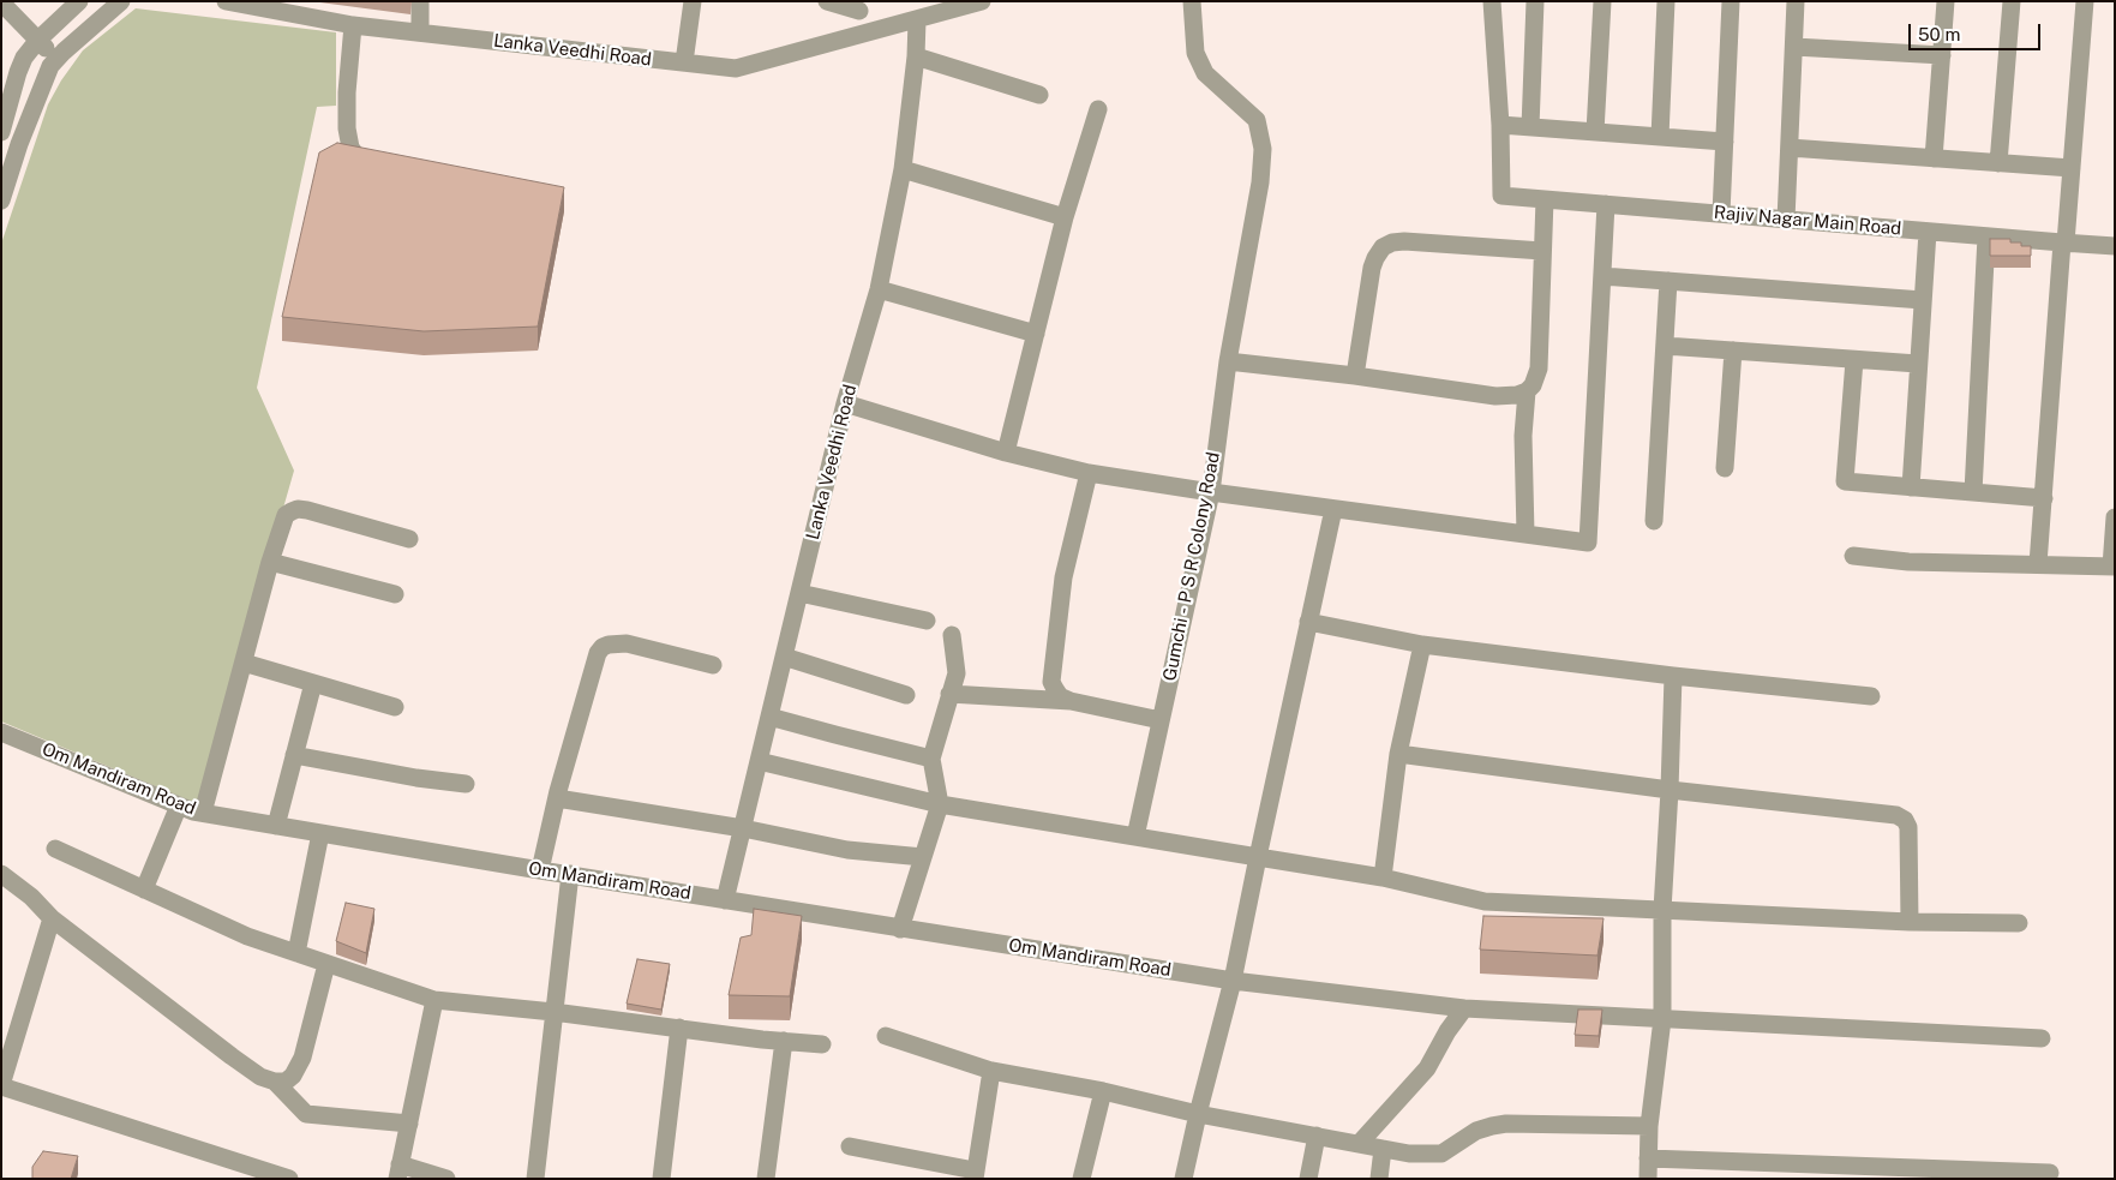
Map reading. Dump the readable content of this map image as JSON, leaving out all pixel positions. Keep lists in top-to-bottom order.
{
  "streets": {
    "street": [
      "Lanka Veedhi Road",
      "Rajiv Nagar Main Road",
      "Gumchi - P S R Colony Road",
      "Om Mandiram Road"
    ]
  },
  "crossings": [
    ["Lanka Veedhi Road", "Om Mandiram Road"]
  ],
  "scale_bar": "50 m"
}
